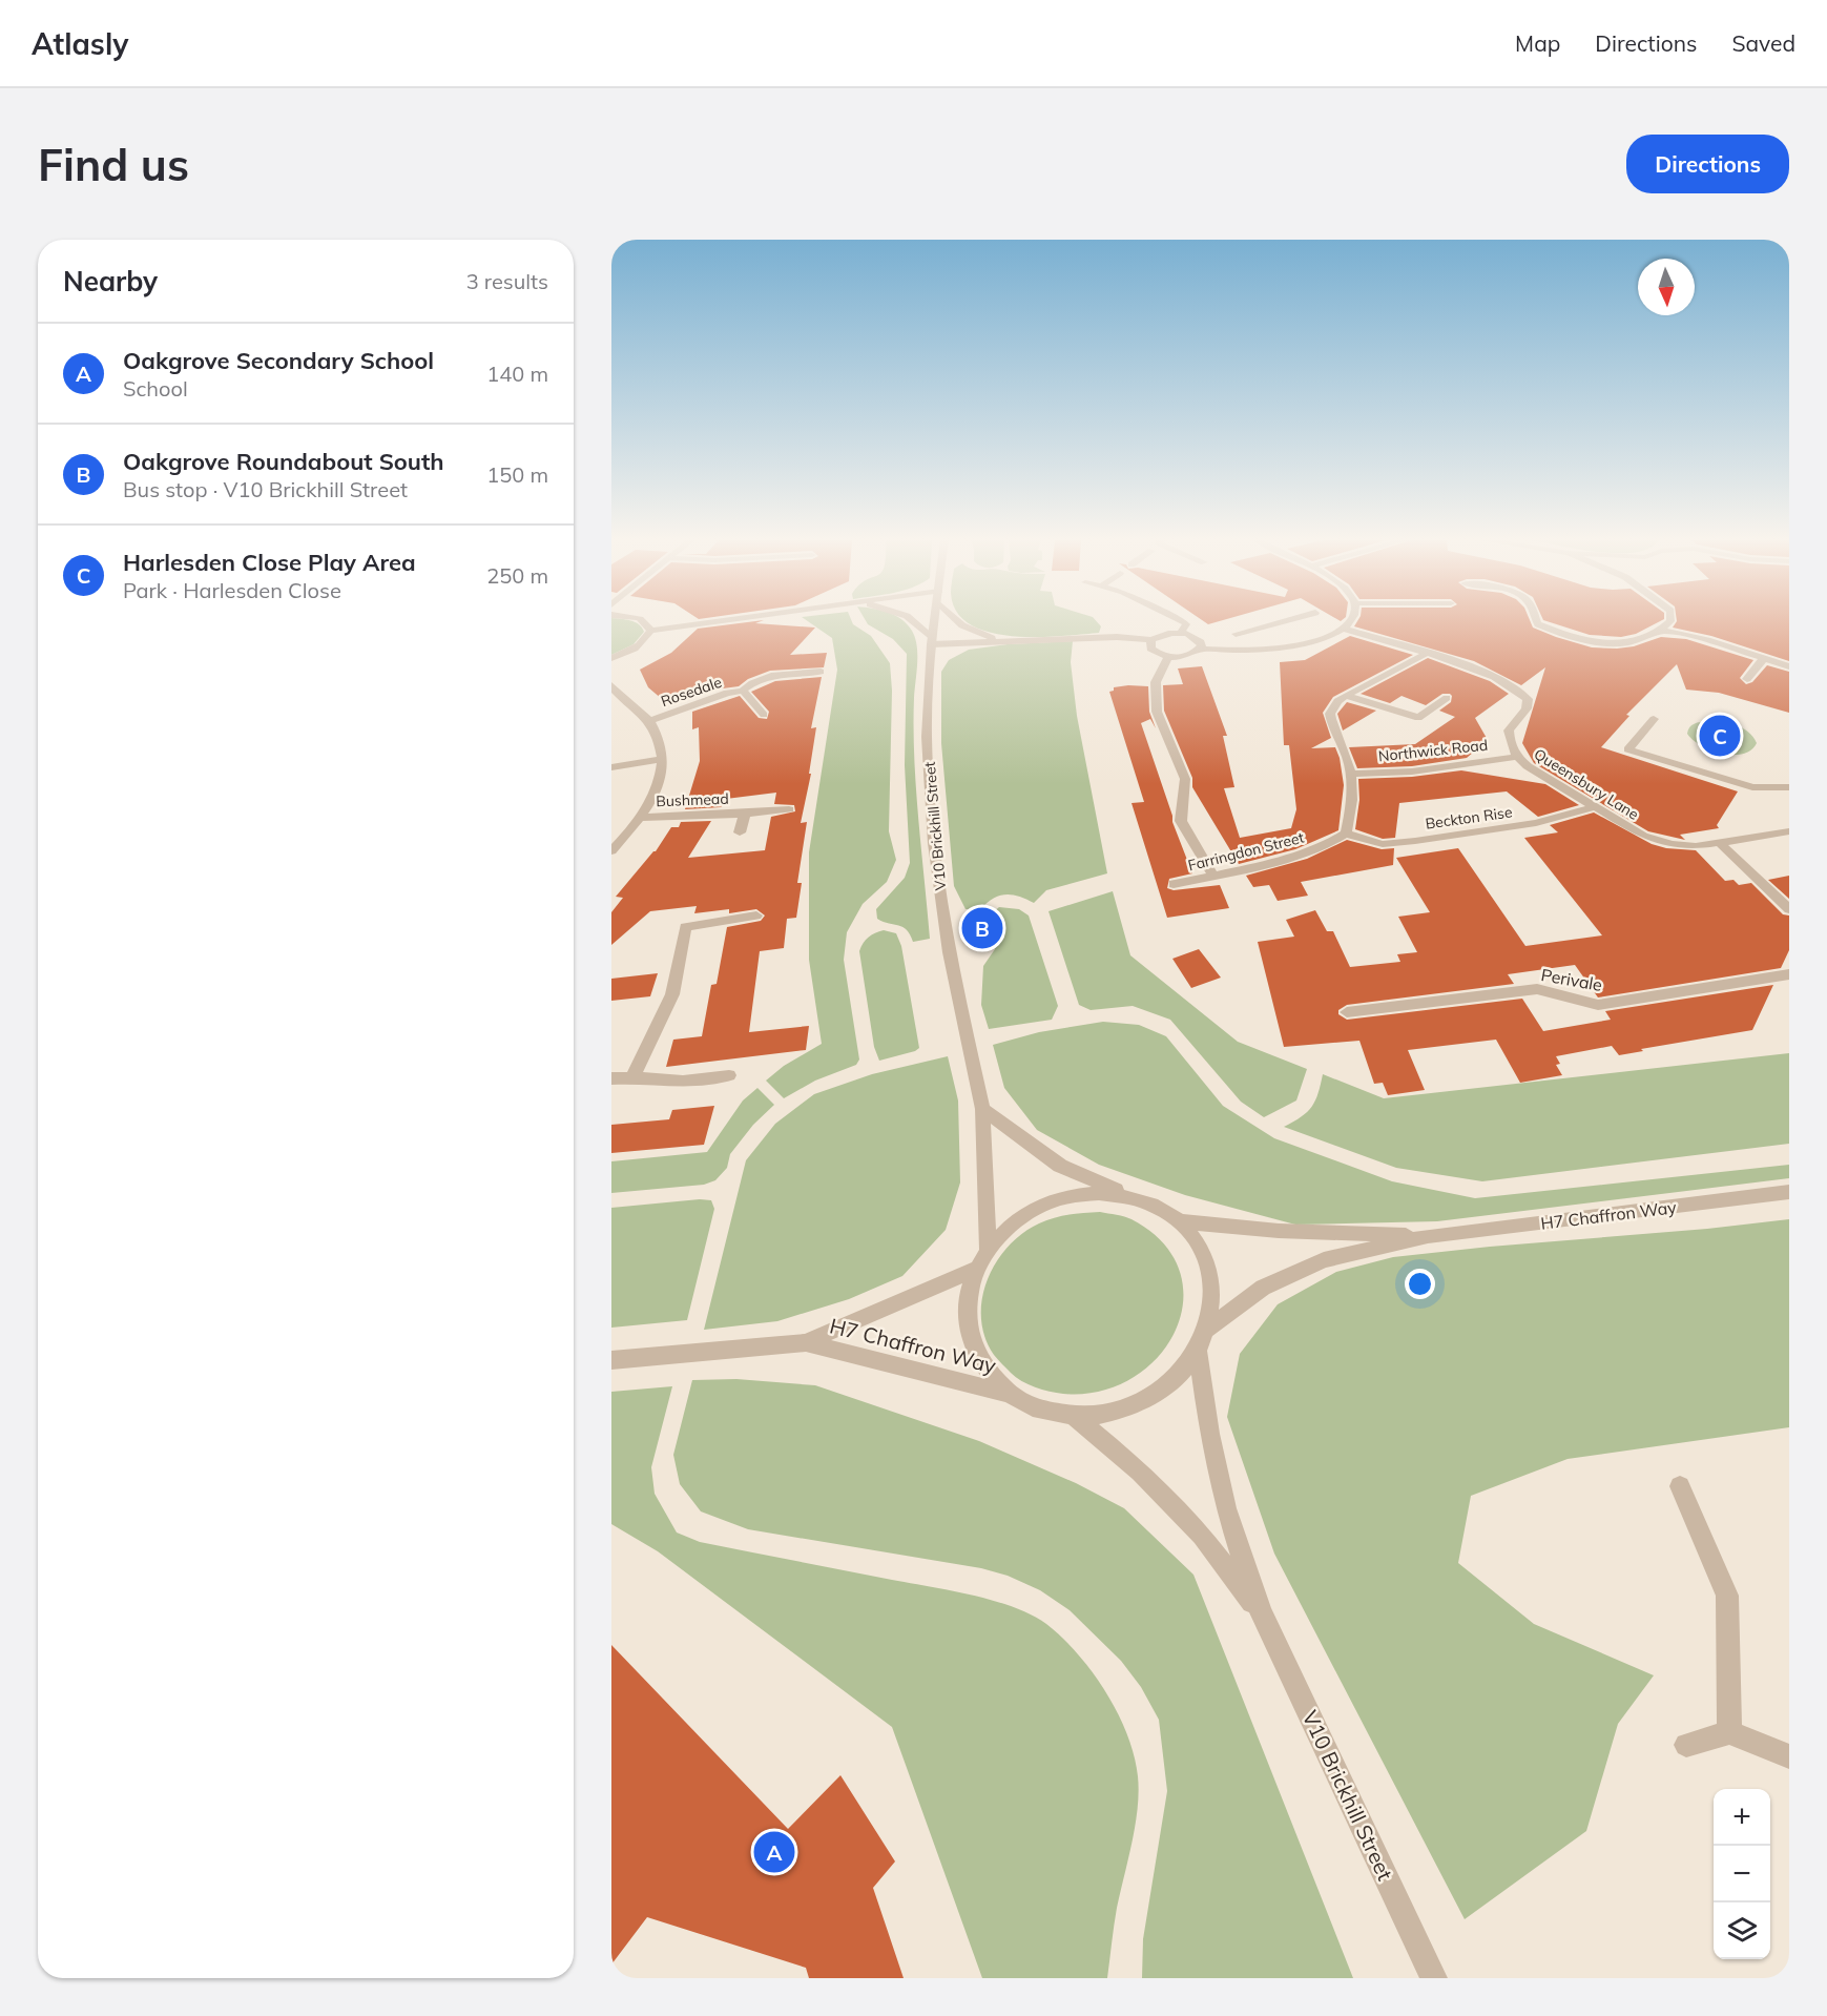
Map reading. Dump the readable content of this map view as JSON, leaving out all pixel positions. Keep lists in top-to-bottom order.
{
  "streets": {
    "street": [
      "Rosedale",
      "Northwick Road",
      "Queensbury Lane",
      "Bushmead",
      "Beckton Rise",
      "V10 Brickhill Street",
      "Farringdon Street",
      "Perivale",
      "H7 Chaffron Way"
    ]
  },
  "crossings": [
    ["Northwick Road", "Queensbury Lane"],
    ["Queensbury Lane", "Beckton Rise"],
    ["Beckton Rise", "Farringdon Street"]
  ],
  "north": "bottom",
  "page": {
    "header": "Atlasly",
    "nav": ["Map", "Directions", "Saved"],
    "buttons": "Directions",
    "title": "Find us",
    "heading": ["Nearby", "3 results"],
    "list": [
      {
        "mark": "A",
        "name": "Oakgrove Secondary School",
        "note": "School",
        "value": "140 m"
      },
      {
        "mark": "B",
        "name": "Oakgrove Roundabout South",
        "note": "Bus stop · V10 Brickhill Street",
        "value": "150 m"
      },
      {
        "mark": "C",
        "name": "Harlesden Close Play Area",
        "note": "Park · Harlesden Close",
        "value": "250 m"
      }
    ],
    "pins": ["C", "B", "A"],
    "map_buttons": ["+", "−"]
  }
}
